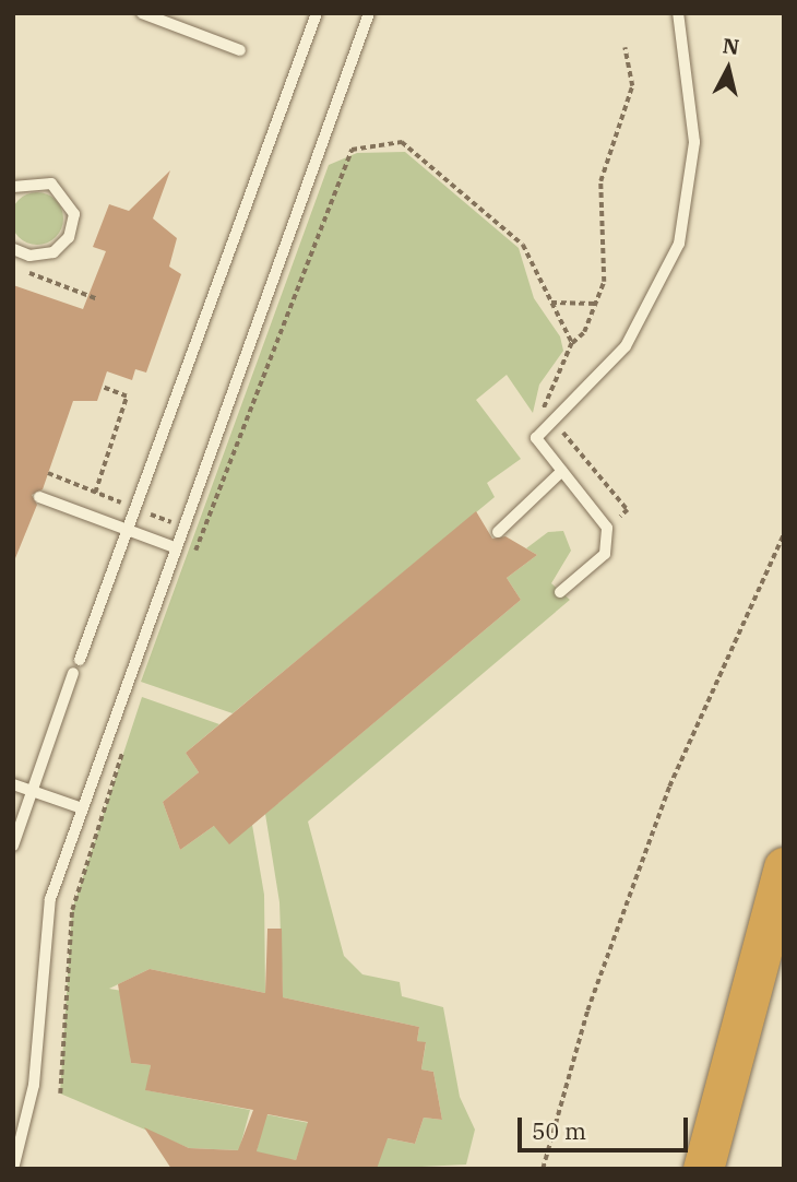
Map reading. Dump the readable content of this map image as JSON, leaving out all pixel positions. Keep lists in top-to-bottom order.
{
  "scale_bar": "50 m",
  "north": "top"
}
